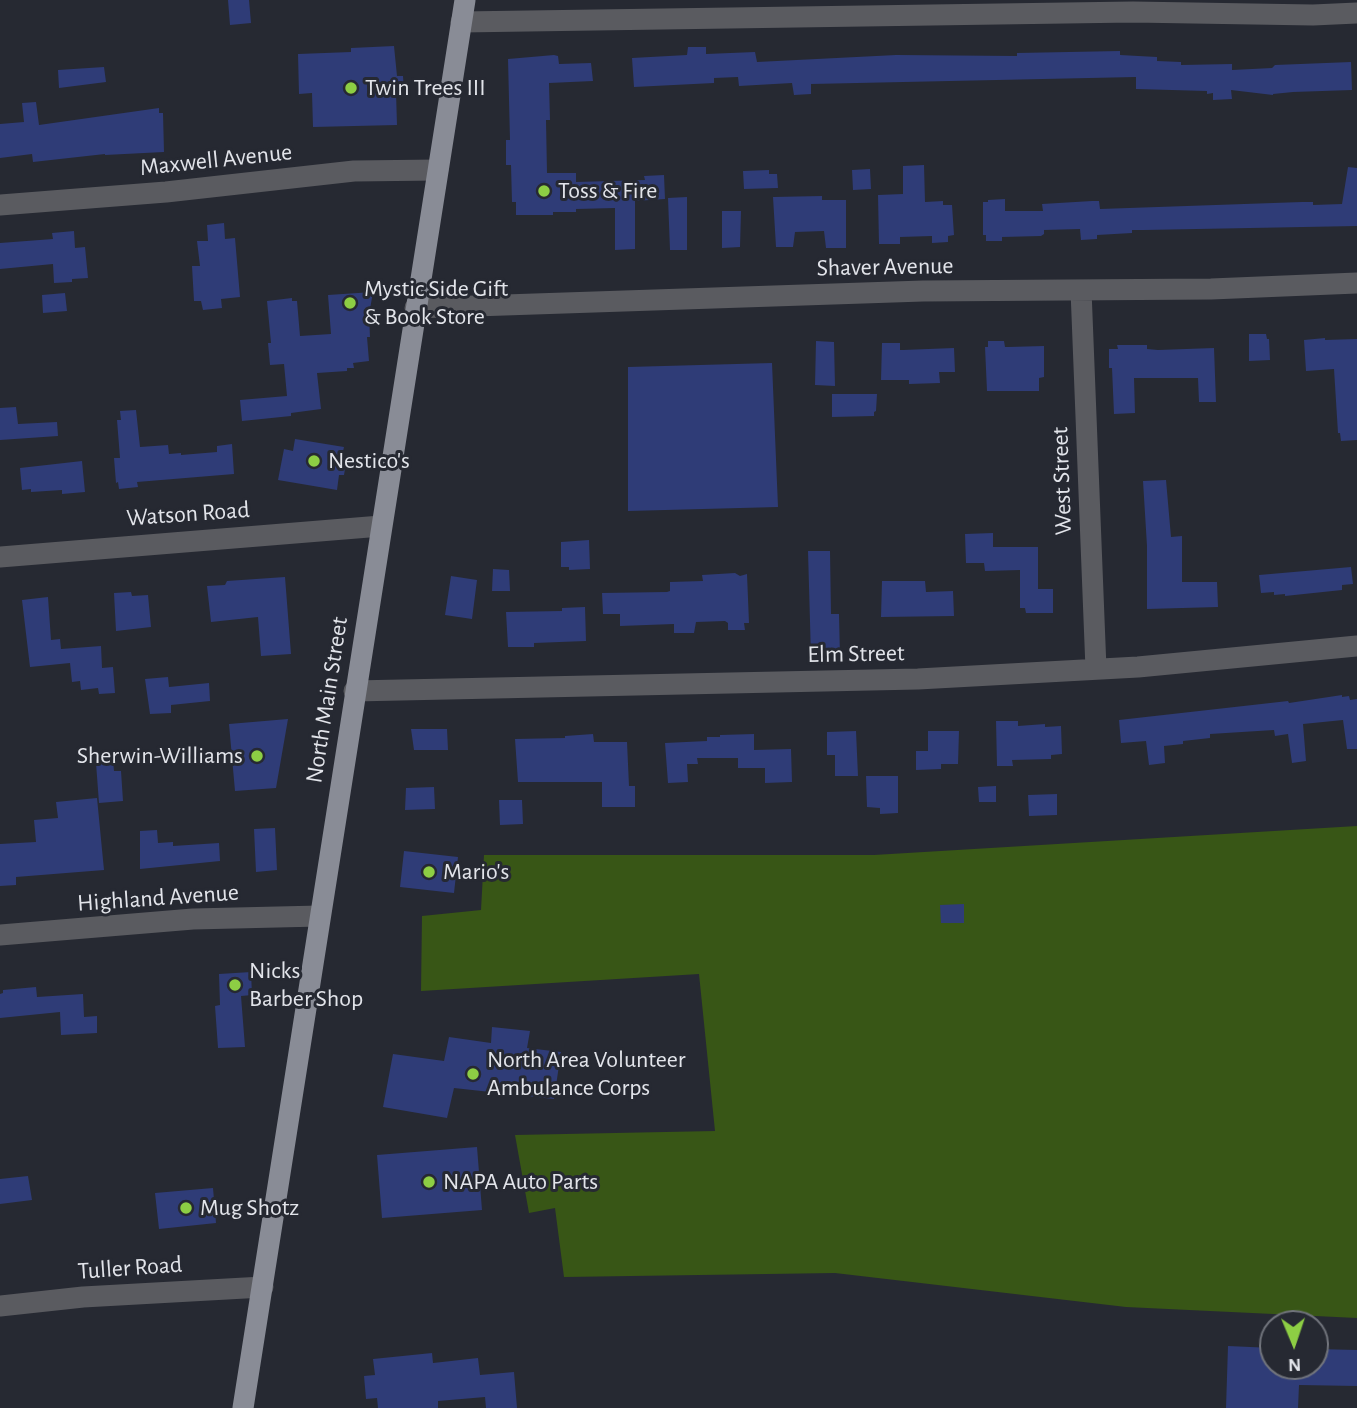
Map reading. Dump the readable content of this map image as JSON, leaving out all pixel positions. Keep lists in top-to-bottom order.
{
  "streets": {
    "main road": ["North Main Street"],
    "street": [
      "Maxwell Avenue",
      "Shaver Avenue",
      "West Street",
      "Watson Road",
      "Elm Street",
      "Highland Avenue",
      "Tuller Road"
    ]
  },
  "crossings": [
    ["Maxwell Avenue", "North Main Street"],
    ["Shaver Avenue", "West Street"],
    ["Shaver Avenue", "North Main Street"],
    ["West Street", "Elm Street"],
    ["Watson Road", "North Main Street"],
    ["Elm Street", "North Main Street"],
    ["North Main Street", "Highland Avenue"],
    ["North Main Street", "Tuller Road"]
  ],
  "places": [
    "Twin Trees III",
    "Toss & Fire",
    "Mystic Side Gift & Book Store",
    "Nestico's",
    "Sherwin-Williams",
    "Mario's",
    "Nicks Barber Shop",
    "North Area Volunteer Ambulance Corps",
    "NAPA Auto Parts",
    "Mug Shotz"
  ],
  "north": "bottom"
}
